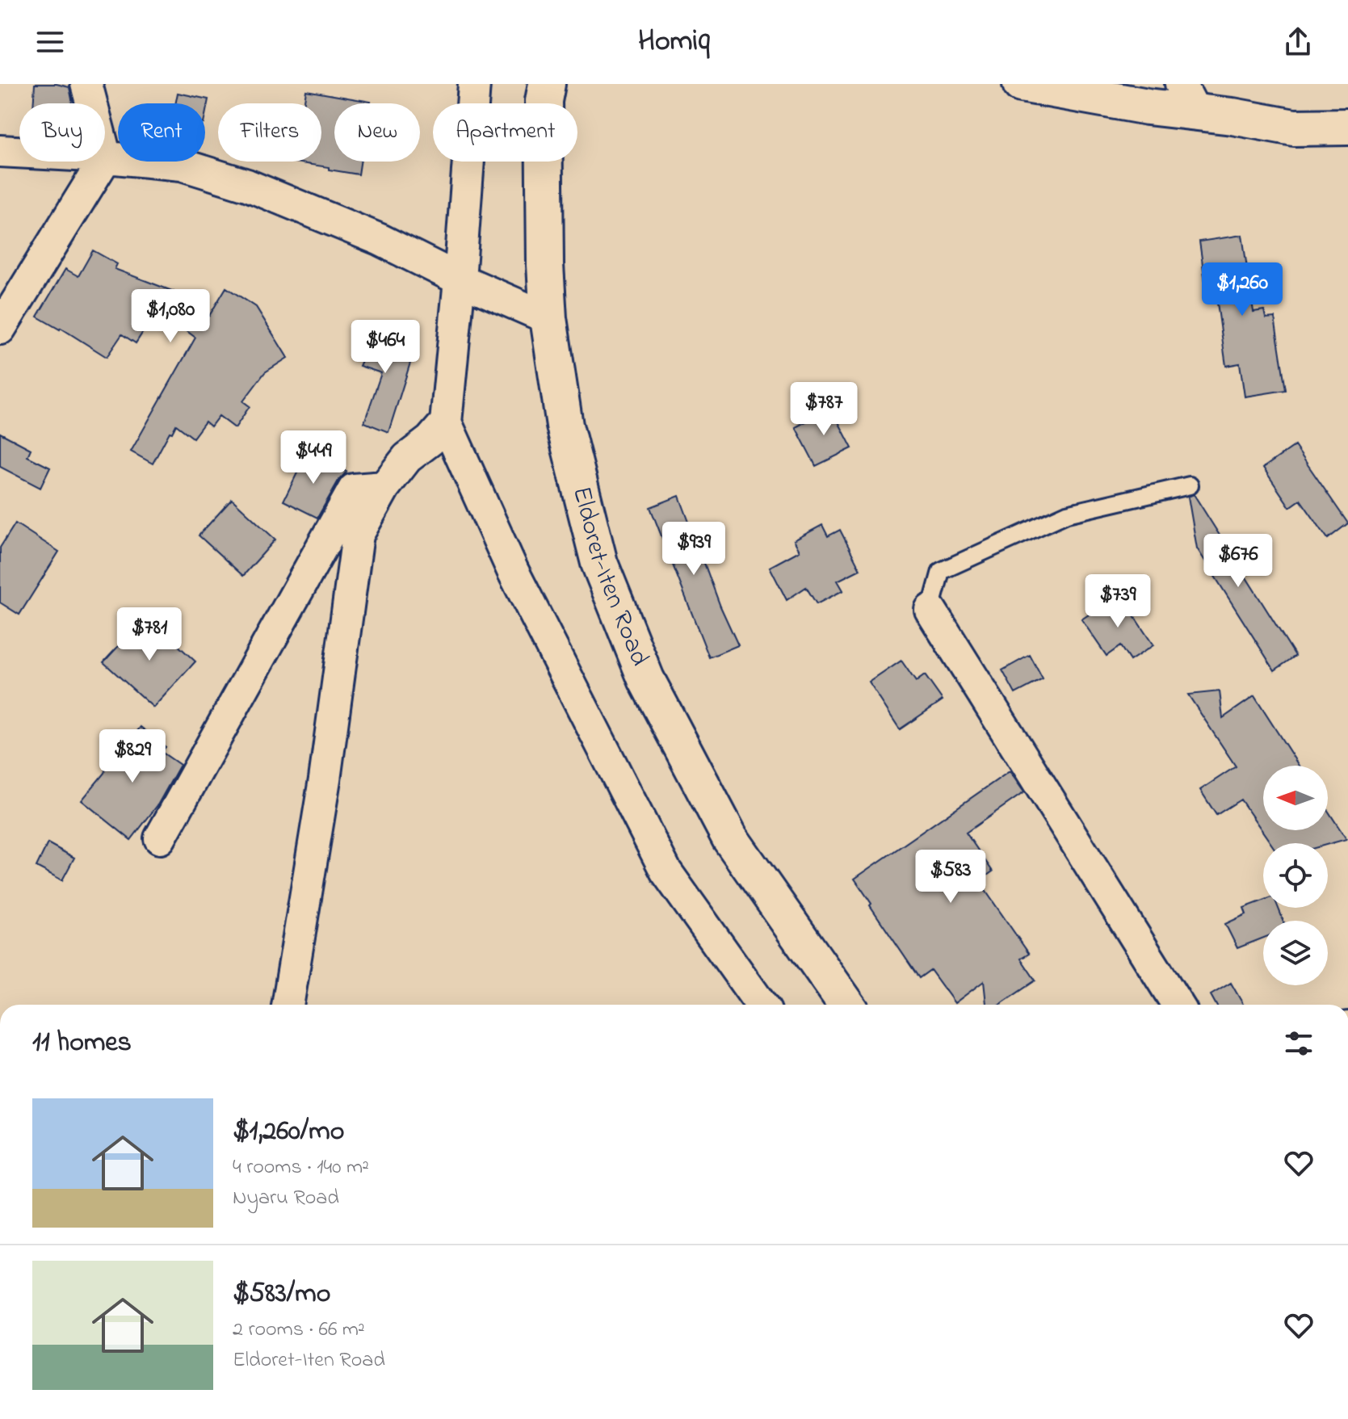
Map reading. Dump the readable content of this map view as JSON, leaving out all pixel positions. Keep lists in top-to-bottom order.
{
  "streets": {
    "main road": ["Eldoret-Iten Road"]
  },
  "north": "left",
  "page": {
    "header": "Homiq",
    "chip": [
      "Buy",
      "Rent",
      "Filters",
      "New",
      "Apartment"
    ],
    "price": [
      "$1,260",
      "$1,080",
      "$464",
      "$787",
      "$449",
      "$939",
      "$676",
      "$739",
      "$781",
      "$829",
      "$583"
    ],
    "heading": "11 homes",
    "list": [
      {
        "name": "$1,260/mo",
        "note": "4 rooms · 140 m² · Nyaru Road"
      },
      {
        "name": "$583/mo",
        "note": "2 rooms · 66 m² · Eldoret-Iten Road"
      }
    ]
  }
}
